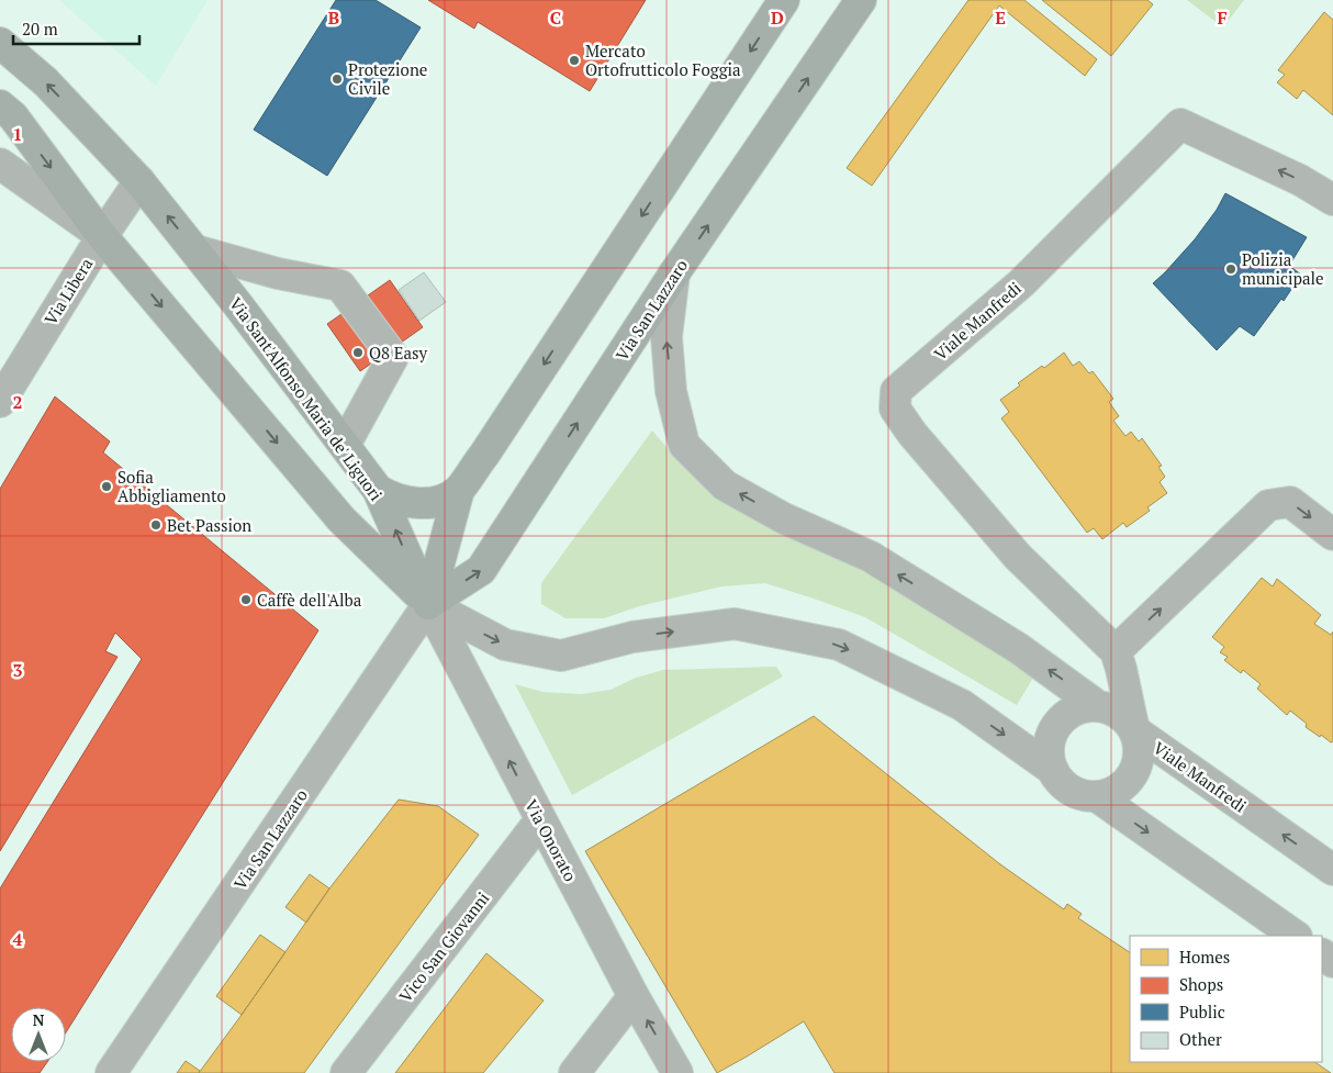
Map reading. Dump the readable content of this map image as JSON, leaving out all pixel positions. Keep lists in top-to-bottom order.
{
  "streets": {
    "main road": ["Via San Lazzaro", "Via Sant'Alfonso Maria de' Liguori"],
    "street": [
      "Via Libera",
      "Viale Manfredi",
      "Via Onorato",
      "Vico San Giovanni"
    ]
  },
  "crossings": [
    ["Via Libera", "Via Sant'Alfonso Maria de' Liguori"],
    ["Via San Lazzaro", "Via Sant'Alfonso Maria de' Liguori"],
    ["Via San Lazzaro", "Via Onorato"],
    ["Via Sant'Alfonso Maria de' Liguori", "Via Onorato"],
    ["Via Onorato", "Vico San Giovanni"]
  ],
  "one_way": ["Via Onorato"],
  "places": [
    "Mercato Ortofrutticolo Foggia",
    "Protezione Civile",
    "Polizia municipale",
    "Q8 Easy",
    "Sofia Abbigliamento",
    "Bet Passion",
    "Caffè dell'Alba"
  ],
  "legend": [
    "Homes",
    "Shops",
    "Public",
    "Other"
  ],
  "scale_bar": "20 m",
  "north": "top",
  "grid": {
    "columns": [
      "B",
      "C",
      "D",
      "E",
      "F"
    ],
    "rows": [
      "1",
      "2",
      "3",
      "4"
    ]
  }
}
